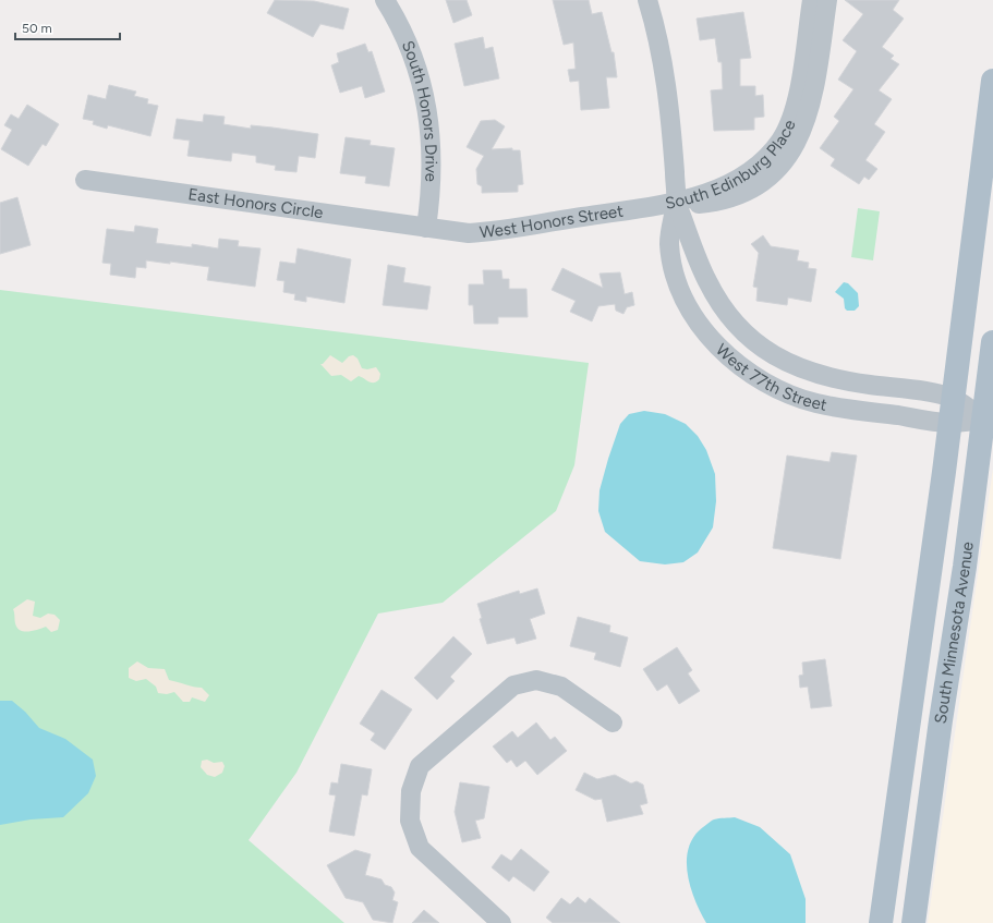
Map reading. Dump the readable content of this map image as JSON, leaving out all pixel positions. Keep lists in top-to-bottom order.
{
  "streets": {
    "main road": ["South Minnesota Avenue"],
    "street": [
      "South Honors Drive",
      "South Edinburg Place",
      "East Honors Circle",
      "West Honors Street",
      "West 77th Street"
    ]
  },
  "crossings": [
    ["South Honors Drive", "East Honors Circle"],
    ["South Honors Drive", "West Honors Street"],
    ["South Edinburg Place", "West Honors Street"],
    ["South Edinburg Place", "West 77th Street"],
    ["East Honors Circle", "West Honors Street"],
    ["West Honors Street", "West 77th Street"],
    ["West 77th Street", "South Minnesota Avenue"]
  ],
  "scale_bar": "50 m"
}
